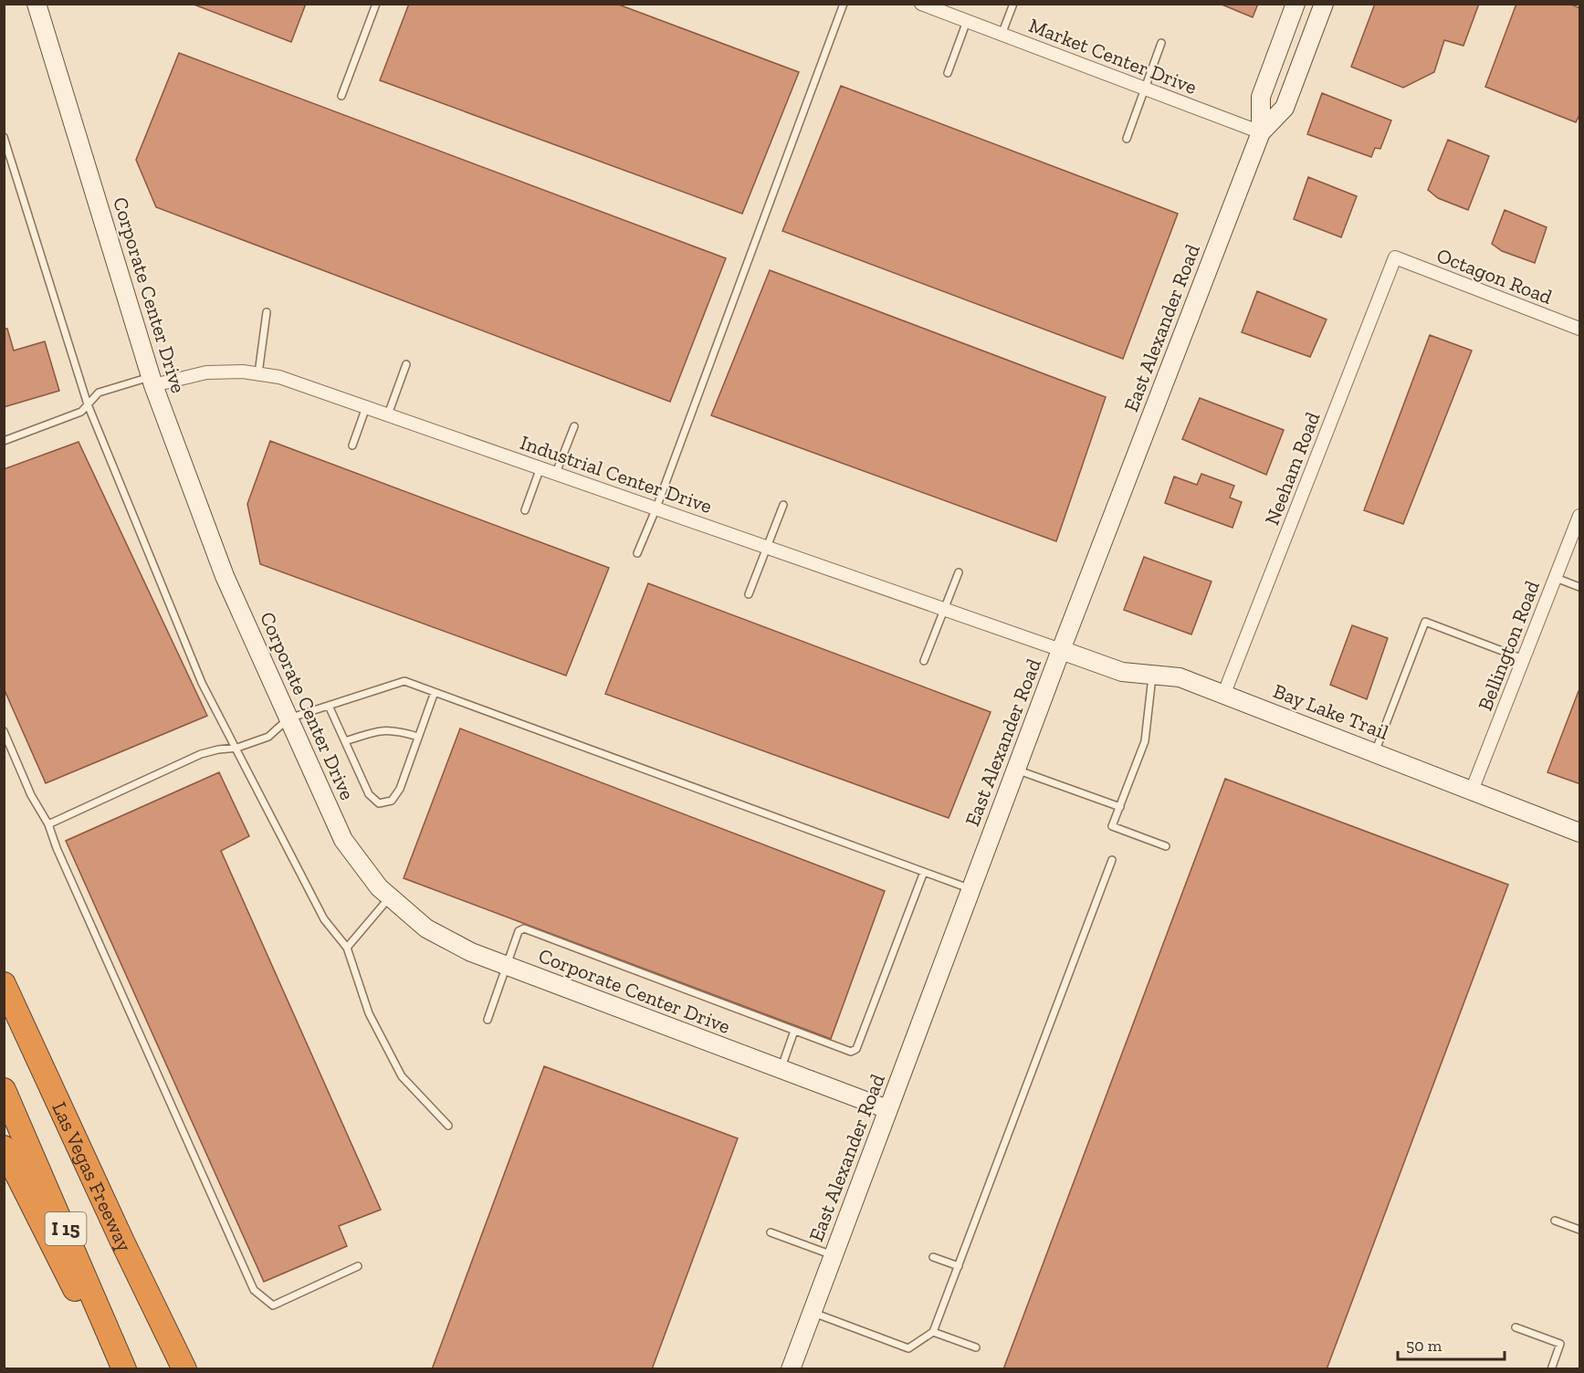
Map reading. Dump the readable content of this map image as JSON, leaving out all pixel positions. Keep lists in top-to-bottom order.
{
  "streets": {
    "highway": ["Las Vegas Freeway", "I 15"],
    "street": [
      "Market Center Drive",
      "Octagon Road",
      "Corporate Center Drive",
      "East Alexander Road",
      "Neeham Road",
      "Industrial Center Drive",
      "Bellington Road",
      "Bay Lake Trail"
    ]
  },
  "crossings": [
    ["Market Center Drive", "East Alexander Road"],
    ["Octagon Road", "Neeham Road"],
    ["Corporate Center Drive", "East Alexander Road"],
    ["Corporate Center Drive", "Industrial Center Drive"],
    ["East Alexander Road", "Industrial Center Drive"],
    ["East Alexander Road", "Bay Lake Trail"],
    ["Neeham Road", "Bay Lake Trail"],
    ["Industrial Center Drive", "Bay Lake Trail"],
    ["Bellington Road", "Bay Lake Trail"]
  ],
  "scale_bar": "50 m"
}
